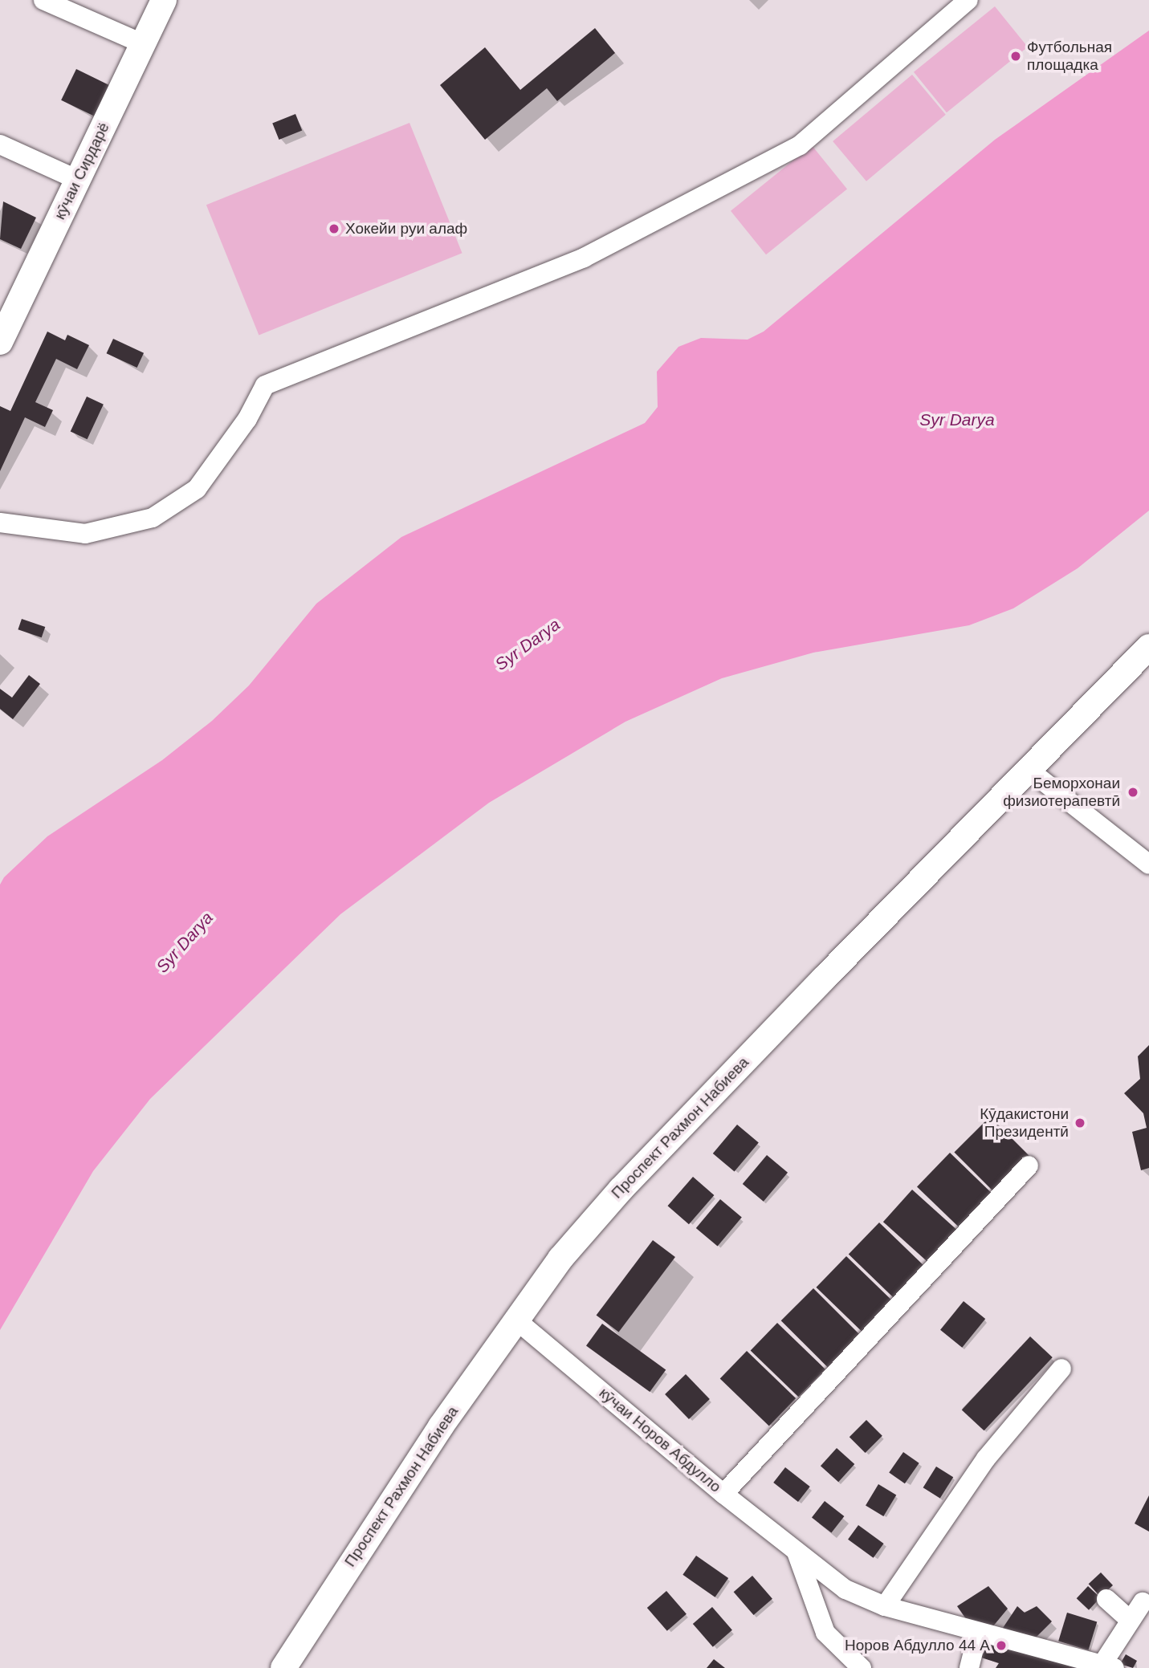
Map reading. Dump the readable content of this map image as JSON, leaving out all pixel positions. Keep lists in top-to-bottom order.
{
  "streets": {
    "main road": ["кӯчаи Сирдарё", "Проспект Рахмон Набиева"],
    "street": ["кӯчаи Норов Абдулло"]
  },
  "crossings": [
    ["Проспект Рахмон Набиева", "кӯчаи Норов Абдулло"]
  ],
  "water": ["Syr Darya"],
  "places": [
    "Футбольная площадка",
    "Хокейи руи алаф",
    "Беморхонаи физиотерапевтӣ",
    "Кӯдакистони Президентӣ",
    "Норов Абдулло 44 А"
  ]
}
